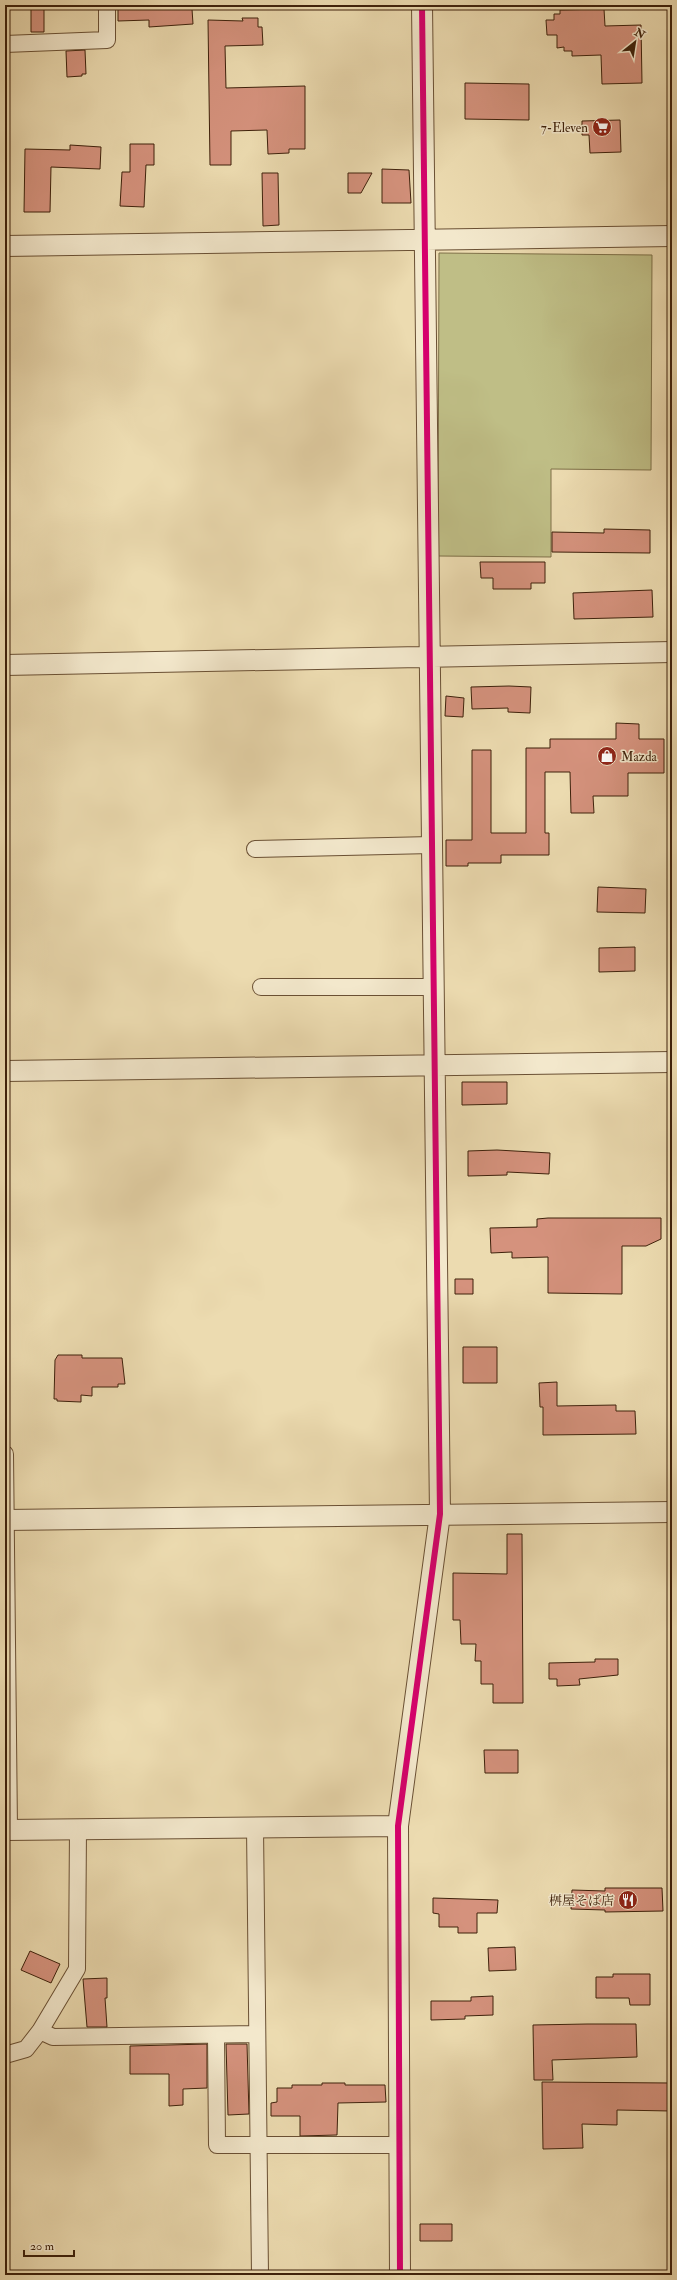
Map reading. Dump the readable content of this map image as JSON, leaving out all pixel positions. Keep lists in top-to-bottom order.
{
  "places": {
    "supermarket": ["7-Eleven"],
    "shop": ["Mazda"],
    "restaurant": ["桝屋そば店"]
  },
  "scale_bar": "20 m",
  "north": "top right"
}
